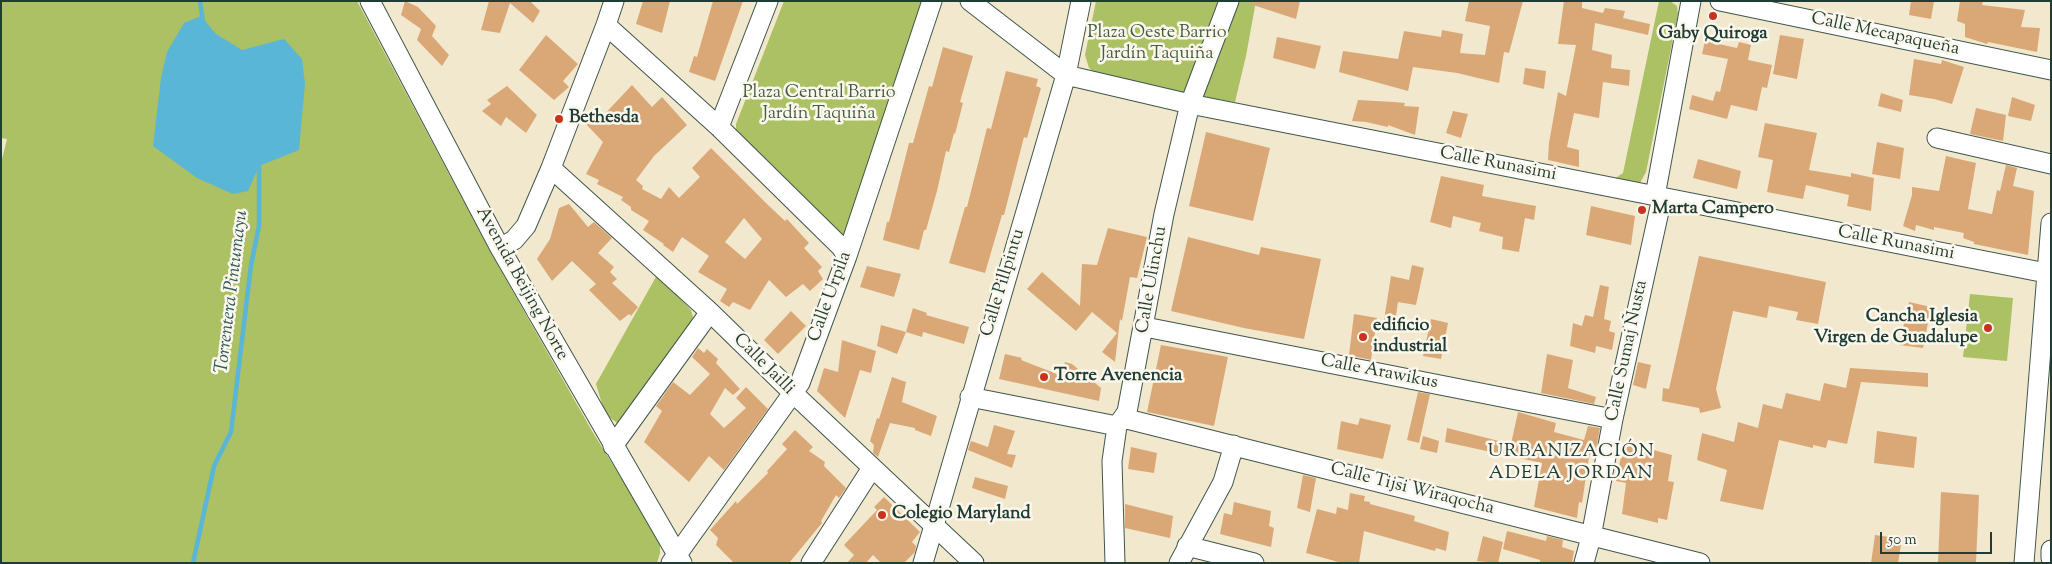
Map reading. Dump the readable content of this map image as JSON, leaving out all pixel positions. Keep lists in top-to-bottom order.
{
  "streets": {
    "street": [
      "Calle Mecapaqueña",
      "Calle Runasimi",
      "Calle Ulinchu",
      "Calle Pillpintu",
      "Avenida Beijing Norte",
      "Calle Urpila",
      "Calle Sumaj Ñusta",
      "Calle Jailli",
      "Calle Arawikus",
      "Calle Tijsi Wiraqocha"
    ]
  },
  "crossings": [
    ["Calle Runasimi", "Calle Ulinchu"],
    ["Calle Runasimi", "Calle Pillpintu"],
    ["Calle Runasimi", "Calle Sumaj Ñusta"],
    ["Calle Ulinchu", "Calle Arawikus"],
    ["Calle Ulinchu", "Calle Tijsi Wiraqocha"],
    ["Calle Pillpintu", "Calle Jailli"],
    ["Calle Pillpintu", "Calle Tijsi Wiraqocha"],
    ["Avenida Beijing Norte", "Calle Urpila"],
    ["Calle Urpila", "Calle Jailli"],
    ["Calle Sumaj Ñusta", "Calle Arawikus"],
    ["Calle Sumaj Ñusta", "Calle Tijsi Wiraqocha"]
  ],
  "districts": ["URBANIZACIÓN ADELA JORDAN"],
  "water": ["Torrentera Pintumayu"],
  "parks": ["Plaza Oeste Barrio Jardín Taquiña", "Plaza Central Barrio Jardín Taquiña"],
  "places": [
    "Gaby Quiroga",
    "Bethesda",
    "Marta Campero",
    "Cancha Iglesia Virgen de Guadalupe",
    "edificio industrial",
    "Torre Avenencia",
    "Colegio Maryland"
  ],
  "scale_bar": "50 m"
}
